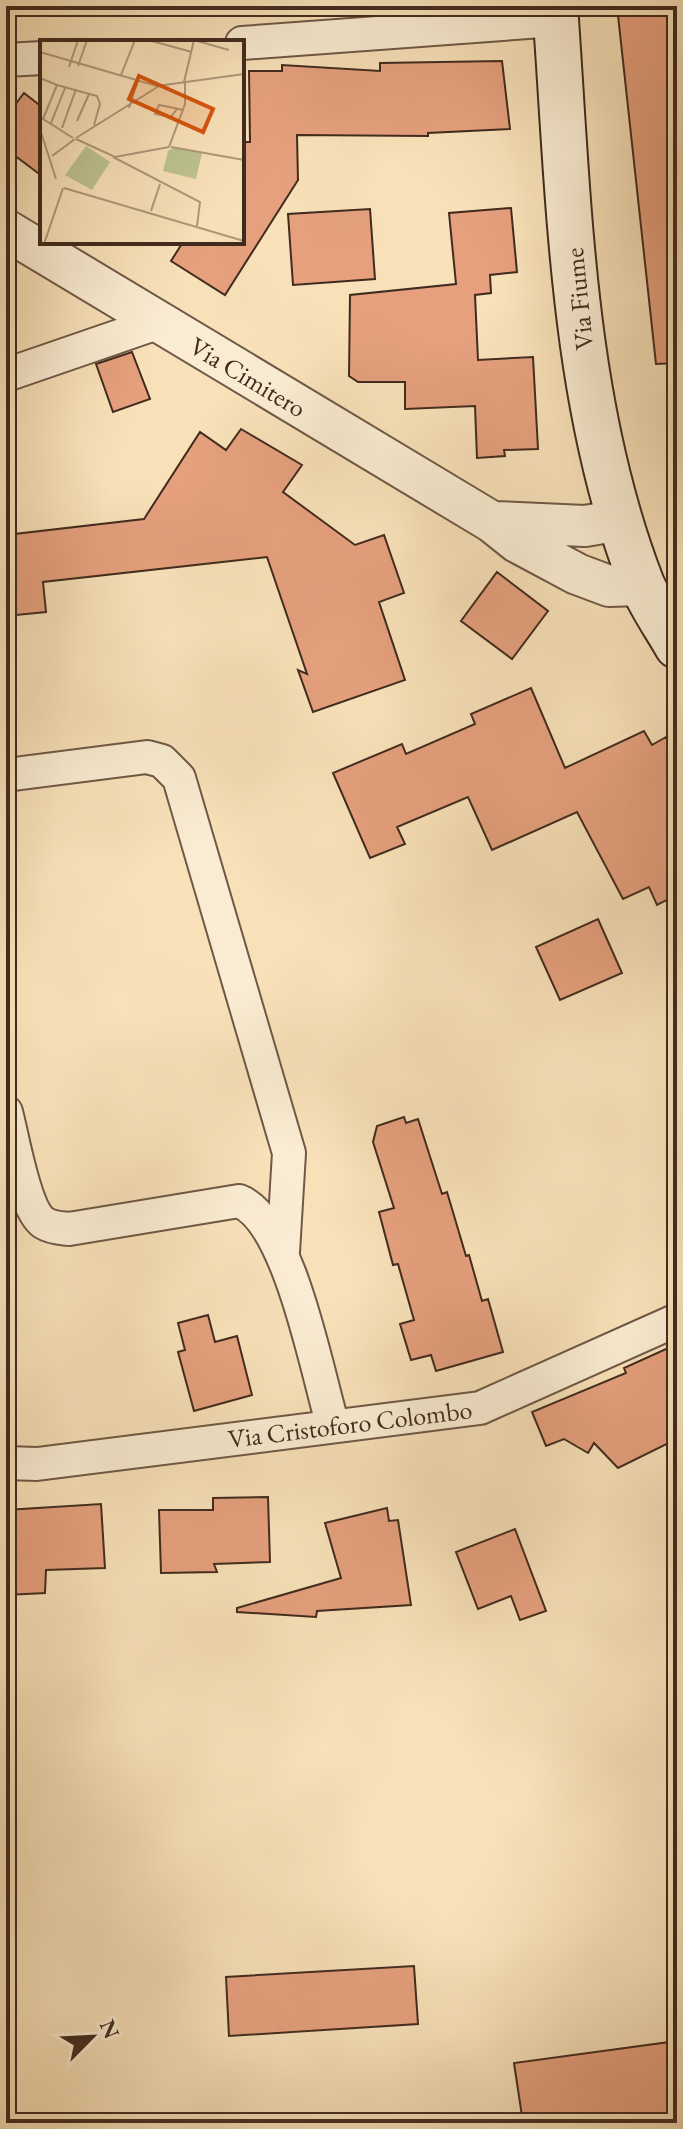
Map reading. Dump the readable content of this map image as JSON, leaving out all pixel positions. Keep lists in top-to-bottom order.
{
  "streets": {
    "main road": ["Via Fiume"],
    "street": ["Via Cimitero", "Via Cristoforo Colombo"]
  },
  "crossings": [
    ["Via Fiume", "Via Cimitero"]
  ],
  "north": "top right"
}
